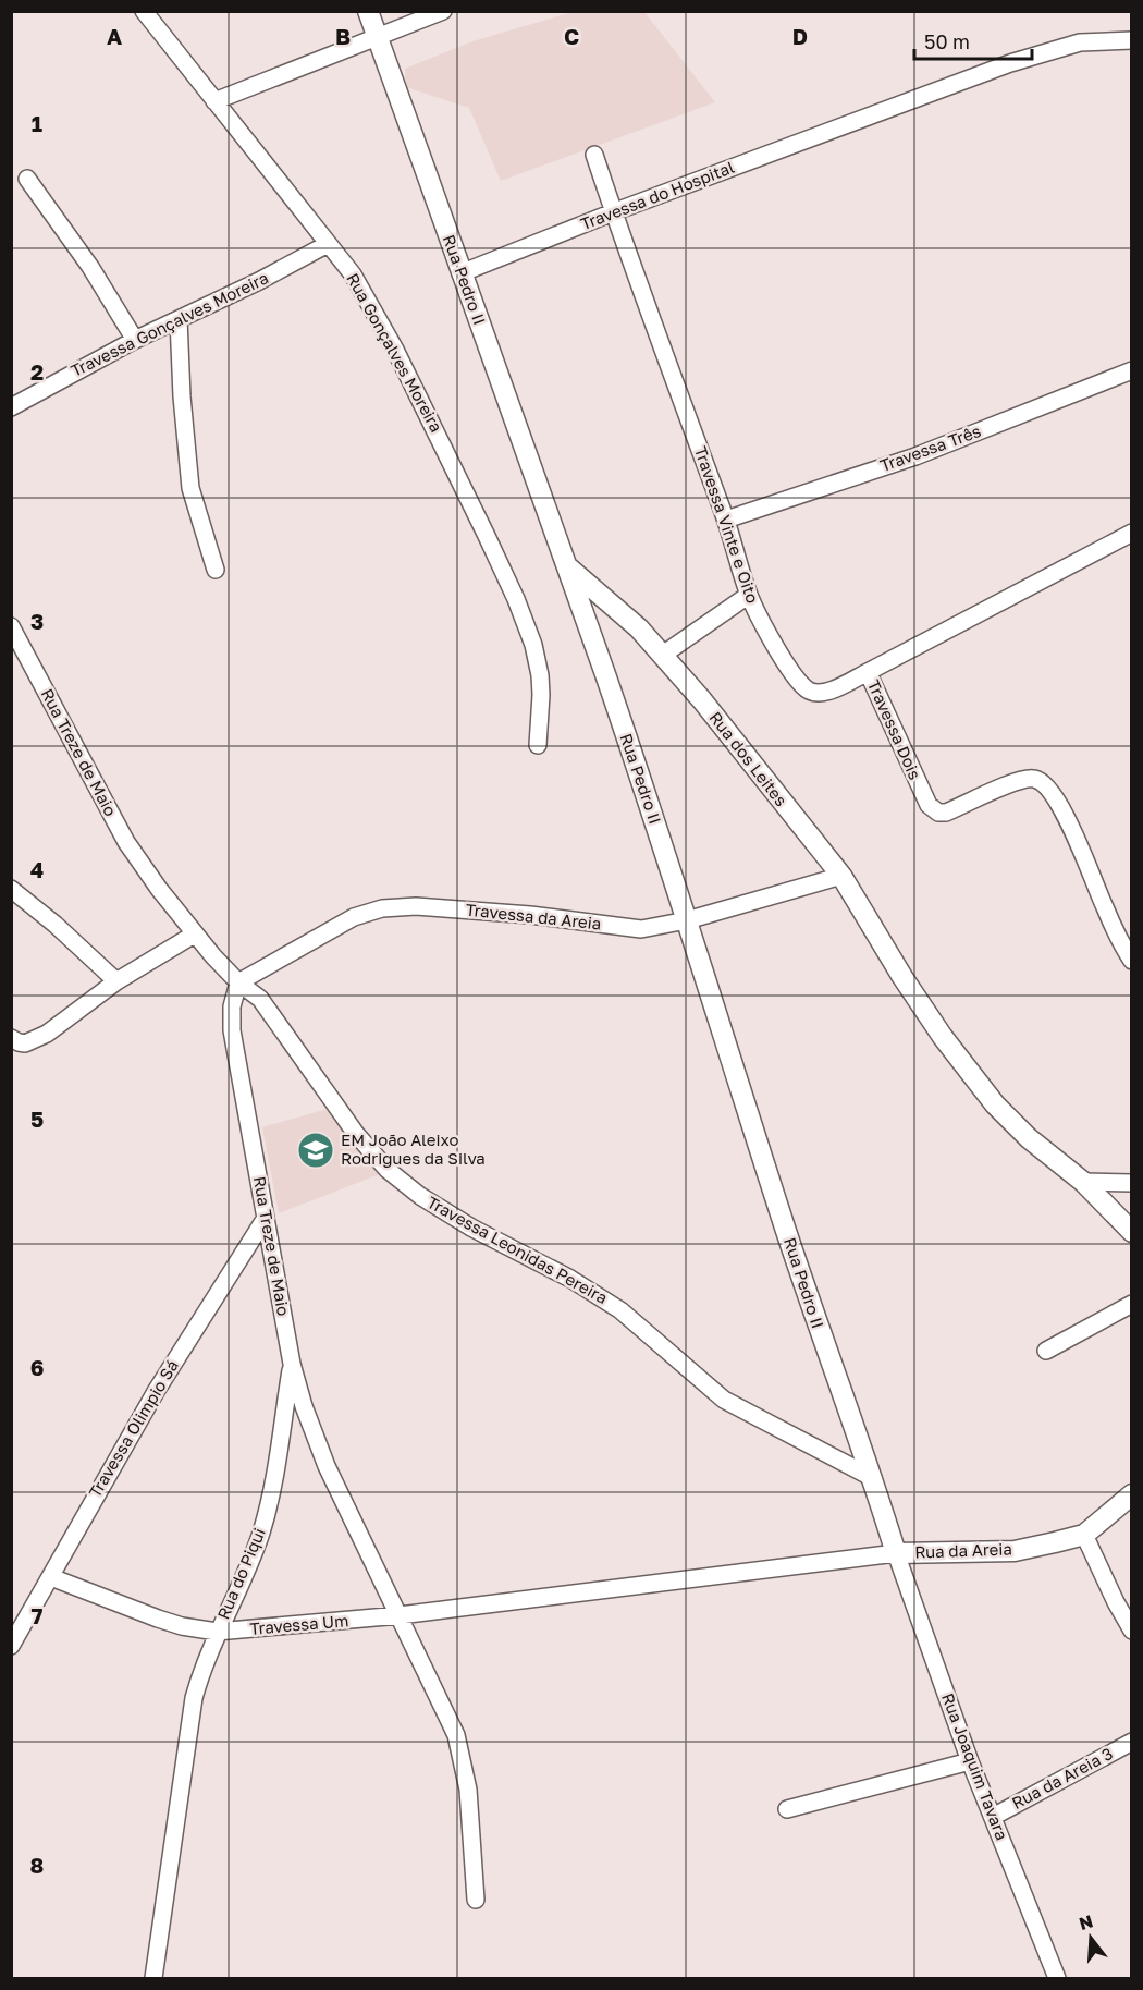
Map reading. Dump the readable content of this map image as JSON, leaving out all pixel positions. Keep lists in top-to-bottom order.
{
  "streets": {
    "street": [
      "Travessa do Hospital",
      "Rua Pedro II",
      "Travessa Gonçalves Moreira",
      "Rua Gonçalves Moreira",
      "Travessa Três",
      "Travessa Vinte e Oito",
      "Travessa Dois",
      "Rua Treze de Maio",
      "Rua dos Leites",
      "Travessa da Areia",
      "Travessa Leonidas Pereira",
      "Travessa Olimpio Sá",
      "Rua da Areia",
      "Rua do Piqui",
      "Travessa Um",
      "Rua Joaquim Tavara",
      "Rua da Areia 3"
    ]
  },
  "crossings": [
    ["Travessa do Hospital", "Rua Pedro II"],
    ["Travessa do Hospital", "Travessa Vinte e Oito"],
    ["Rua Pedro II", "Rua dos Leites"],
    ["Rua Pedro II", "Travessa da Areia"],
    ["Rua Pedro II", "Travessa Leonidas Pereira"],
    ["Rua Pedro II", "Rua da Areia"],
    ["Rua Pedro II", "Travessa Um"],
    ["Rua Pedro II", "Rua Joaquim Tavara"],
    ["Travessa Gonçalves Moreira", "Rua Gonçalves Moreira"],
    ["Travessa Três", "Travessa Vinte e Oito"],
    ["Travessa Vinte e Oito", "Travessa Dois"],
    ["Rua Treze de Maio", "Travessa da Areia"],
    ["Rua Treze de Maio", "Travessa Leonidas Pereira"],
    ["Rua Treze de Maio", "Travessa Olimpio Sá"],
    ["Rua Treze de Maio", "Rua do Piqui"],
    ["Rua Treze de Maio", "Travessa Um"],
    ["Rua dos Leites", "Travessa da Areia"],
    ["Travessa da Areia", "Travessa Leonidas Pereira"],
    ["Travessa Olimpio Sá", "Travessa Um"],
    ["Rua da Areia", "Travessa Um"],
    ["Rua da Areia", "Rua Joaquim Tavara"],
    ["Rua do Piqui", "Travessa Um"],
    ["Travessa Um", "Rua Joaquim Tavara"],
    ["Rua Joaquim Tavara", "Rua da Areia 3"]
  ],
  "places": {
    "school or university": ["EM João Aleixo Rodrigues da Silva"]
  },
  "scale_bar": "50 m",
  "north": "top",
  "grid": {
    "columns": [
      "A",
      "B",
      "C",
      "D"
    ],
    "rows": [
      "1",
      "2",
      "3",
      "4",
      "5",
      "6",
      "7",
      "8"
    ]
  }
}
